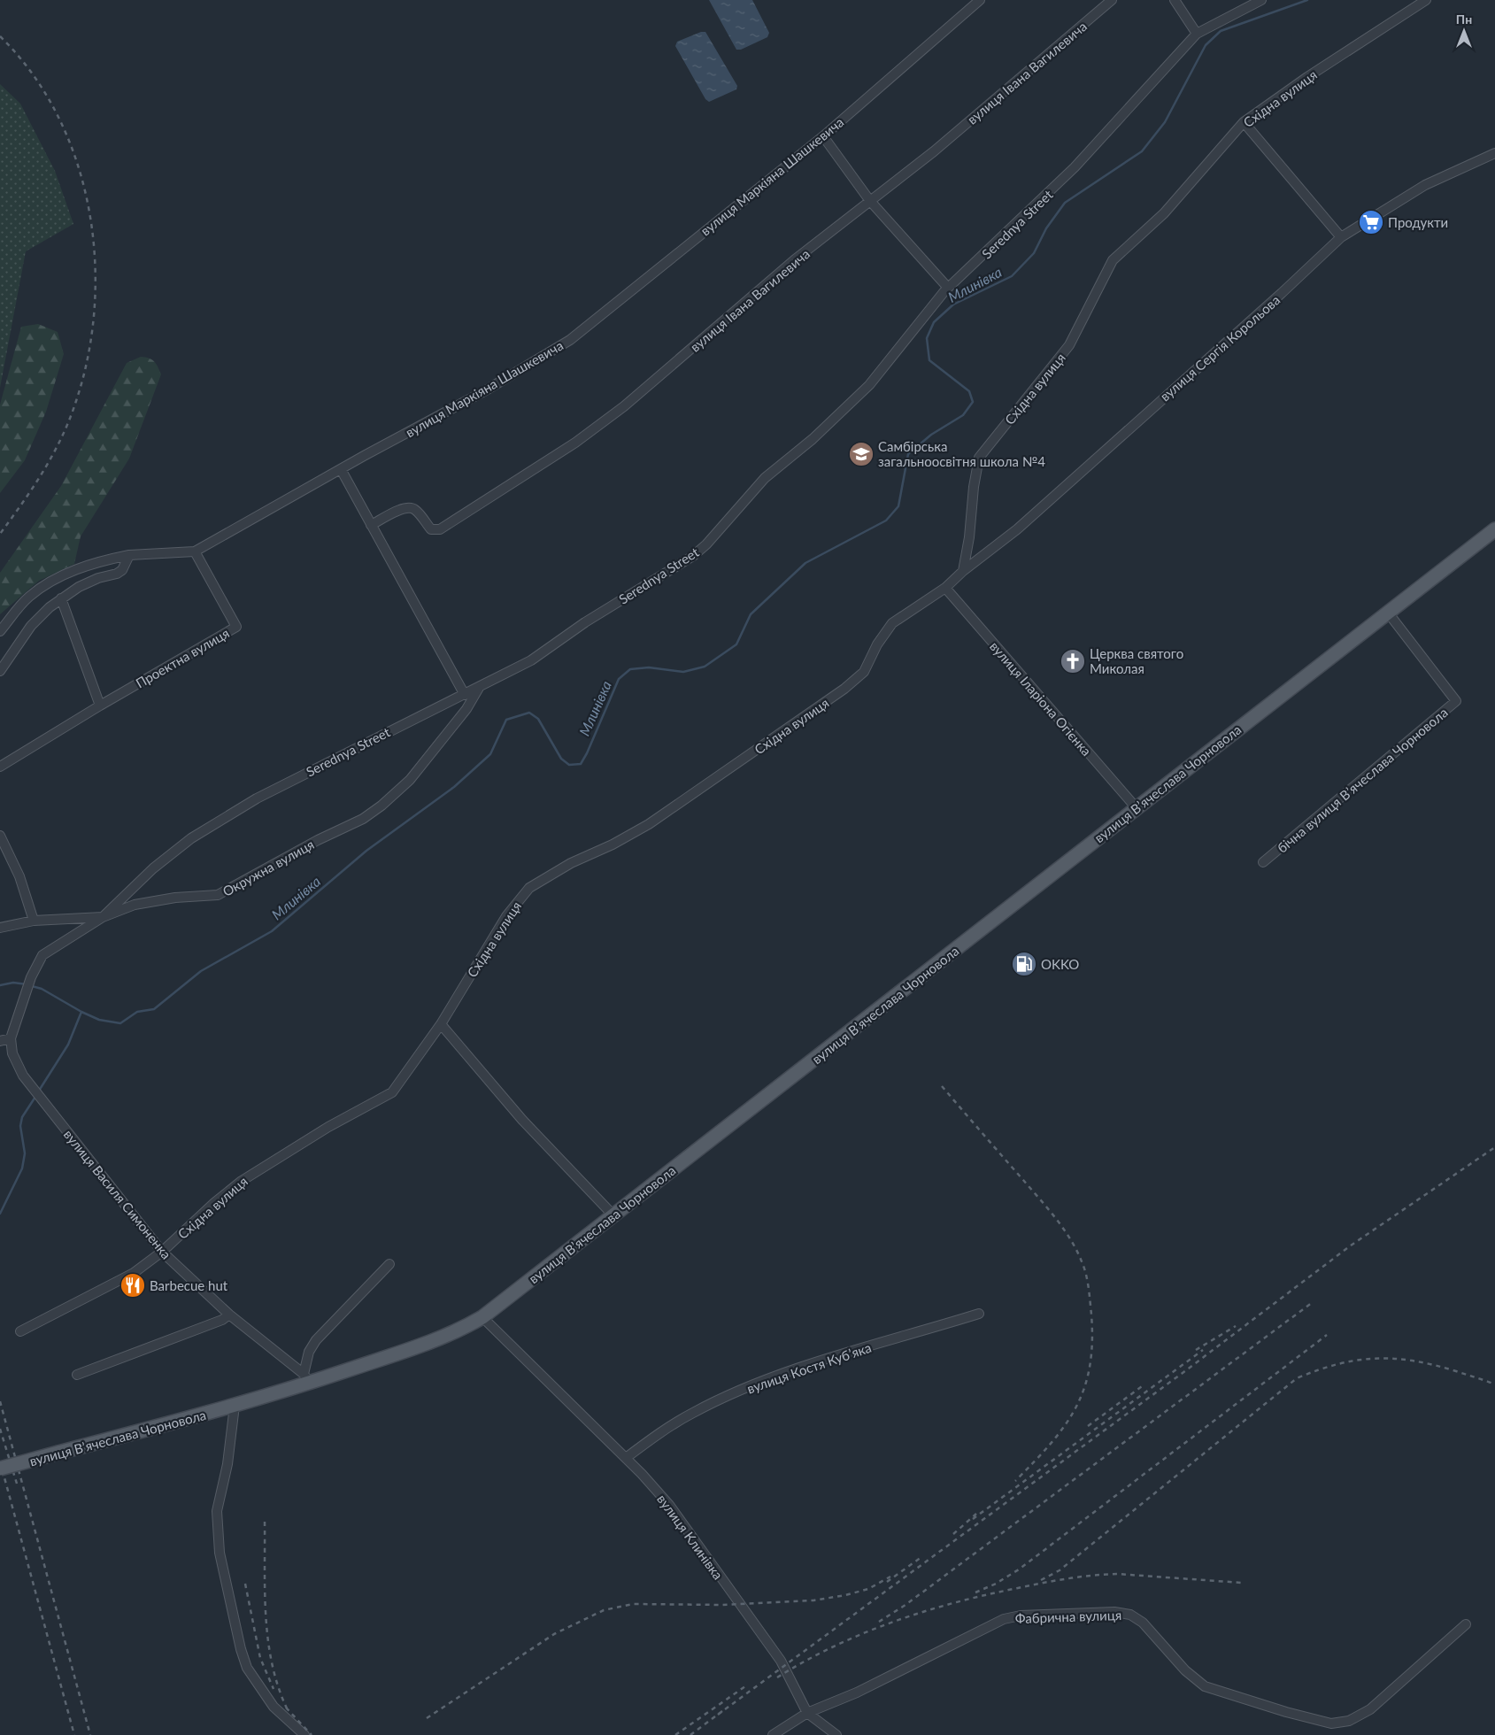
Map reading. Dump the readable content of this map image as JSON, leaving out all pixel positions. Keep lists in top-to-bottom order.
{
  "streets": {
    "main road": ["вулиця Вʼячеслава Чорновола"],
    "street": [
      "вулиця Івана Вагилевича",
      "Східна вулиця",
      "вулиця Маркіяна Шашкевича",
      "Serednya Street",
      "вулиця Сергія Корольова",
      "Проектна вулиця",
      "вулиця Іларіона Огієнка",
      "бічна вулиця Вʼячеслава Чорновола",
      "Окружна вулиця",
      "вулиця Василя Симоненка",
      "вулиця Костя Кубʼяка",
      "вулиця Клинівка",
      "Фабрична вулиця"
    ]
  },
  "crossings": [
    ["Східна вулиця", "вулиця Сергія Корольова"],
    ["Східна вулиця", "вулиця Іларіона Огієнка"],
    ["Східна вулиця", "вулиця Василя Симоненка"],
    ["вулиця Маркіяна Шашкевича", "Проектна вулиця"],
    ["Serednya Street", "Окружна вулиця"],
    ["вулиця Іларіона Огієнка", "вулиця Вʼячеслава Чорновола"],
    ["бічна вулиця Вʼячеслава Чорновола", "вулиця Вʼячеслава Чорновола"],
    ["вулиця Вʼячеслава Чорновола", "вулиця Василя Симоненка"],
    ["вулиця Вʼячеслава Чорновола", "вулиця Клинівка"],
    ["Окружна вулиця", "вулиця Василя Симоненка"],
    ["вулиця Костя Кубʼяка", "вулиця Клинівка"],
    ["вулиця Клинівка", "Фабрична вулиця"]
  ],
  "water": ["Млинівка"],
  "places": {
    "supermarket": ["Продукти"],
    "school or university": ["Самбірська загальноосвітня школа №4"],
    "church": ["Церква святого Миколая"],
    "fuel station": ["OKKO"],
    "restaurant": ["Barbecue hut"]
  },
  "north": "top"
}
